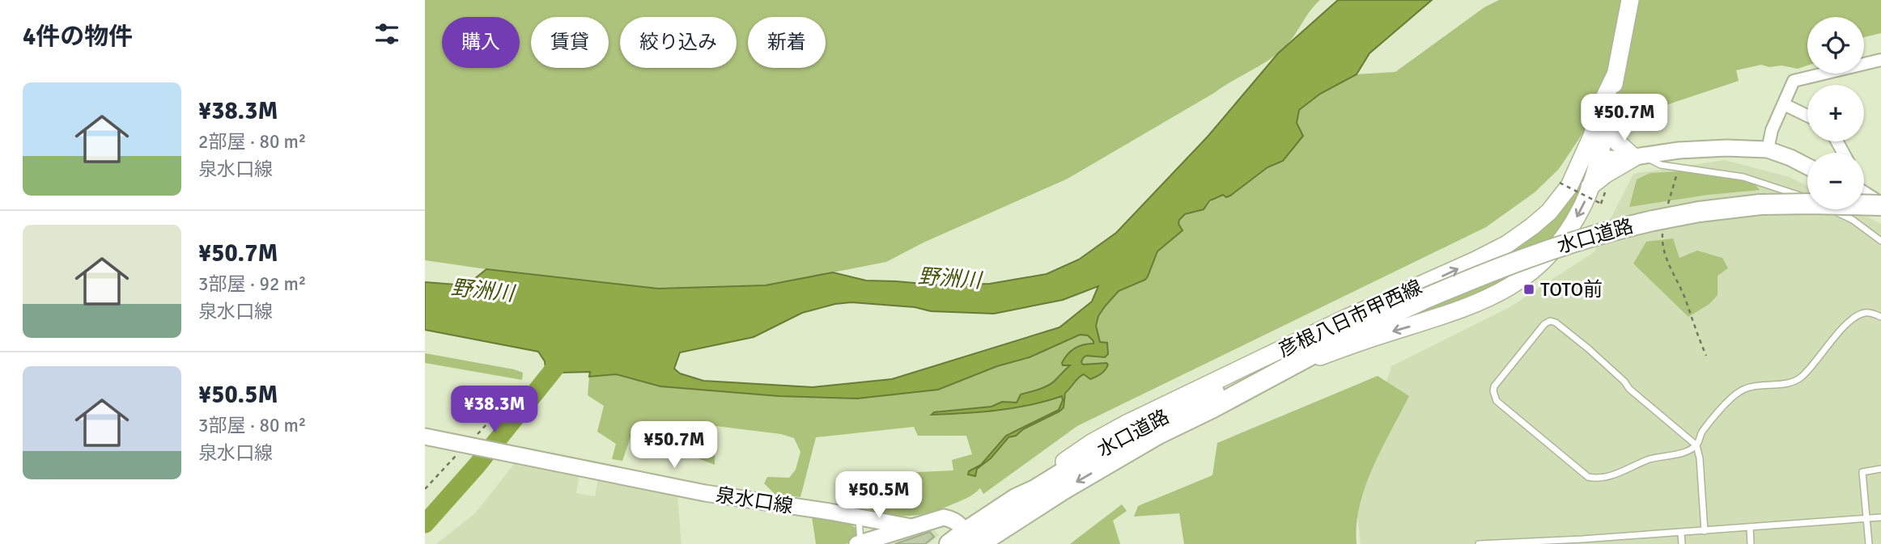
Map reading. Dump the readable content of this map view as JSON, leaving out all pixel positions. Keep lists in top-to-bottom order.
{
  "streets": {
    "highway": ["水口道路"],
    "main road": ["彦根八日市甲西線", "泉水口線"]
  },
  "crossings": [
    ["水口道路", "彦根八日市甲西線"],
    ["水口道路", "泉水口線"]
  ],
  "water": ["野洲川"],
  "places": {
    "transit": ["TOTO前"]
  },
  "page": {
    "heading": "4件の物件",
    "map_buttons": ["+", "−"],
    "chip": [
      "購入",
      "賃貸",
      "絞り込み",
      "新着"
    ],
    "list": [
      {
        "name": "¥38.3M",
        "note": "2部屋 · 80 m² · 泉水口線"
      },
      {
        "name": "¥50.7M",
        "note": "3部屋 · 92 m² · 泉水口線"
      },
      {
        "name": "¥50.5M",
        "note": "3部屋 · 80 m² · 泉水口線"
      }
    ],
    "price": [
      "¥50.7M",
      "¥38.3M",
      "¥50.7M",
      "¥50.5M"
    ]
  }
}
